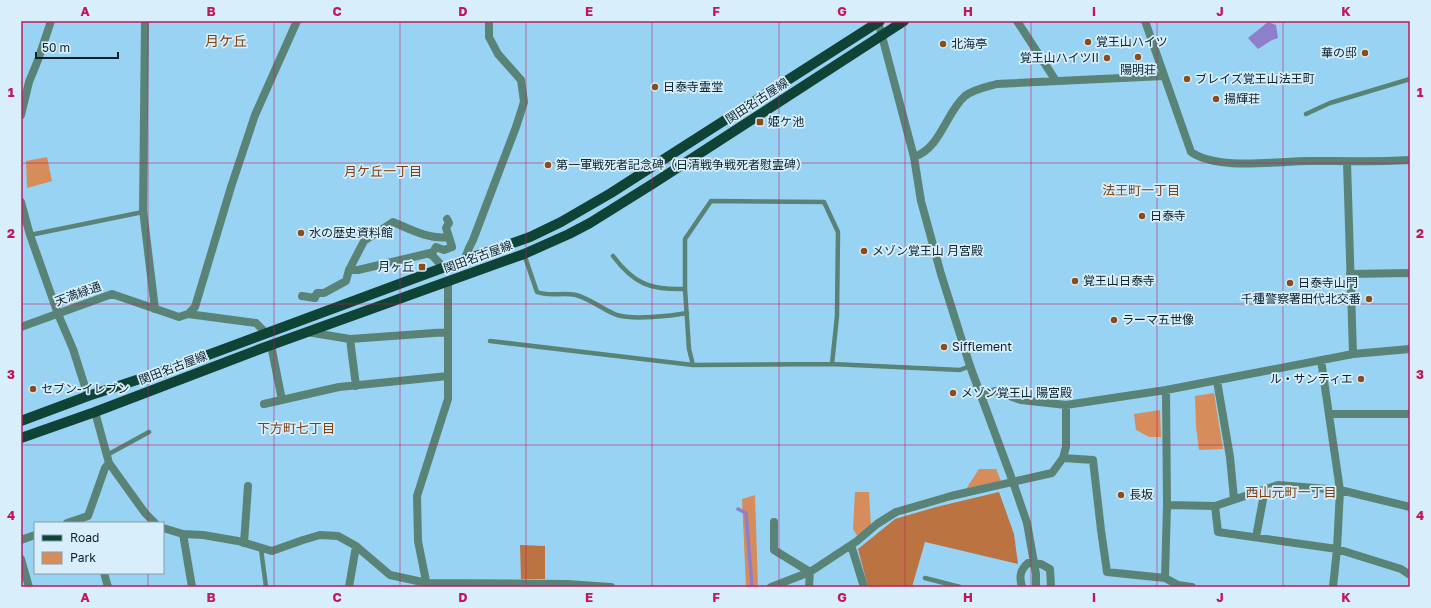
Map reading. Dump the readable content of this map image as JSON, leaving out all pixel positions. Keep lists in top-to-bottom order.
{
  "streets": {
    "main road": ["関田名古屋線"],
    "street": ["天満緑通"]
  },
  "crossings": [
    ["関田名古屋線", "天満緑通"]
  ],
  "districts": [
    "月ケ丘",
    "月ケ丘一丁目",
    "法王町一丁目",
    "下方町七丁目",
    "西山元町一丁目"
  ],
  "places": {
    "other": [
      "覚王山ハイツ",
      "北海亭",
      "華の邸",
      "陽明荘",
      "覚王山ハイツII",
      "ブレイズ覚王山法王町",
      "日泰寺霊堂",
      "揚輝荘",
      "第一軍戦死者記念碑（日清戦争戦死者慰霊碑）",
      "日泰寺",
      "水の歴史資料館",
      "メゾン覚王山 月宮殿",
      "覚王山日泰寺",
      "日泰寺山門",
      "千種警察署田代北交番",
      "ラーマ五世像",
      "Sifflement",
      "ル・サンティエ",
      "セブン-イレブン",
      "メゾン覚王山 陽宮殿",
      "長坂"
    ],
    "transit": ["姫ケ池", "月ヶ丘"]
  },
  "legend": ["Road", "Park"],
  "scale_bar": "50 m",
  "grid": {
    "columns": [
      "A",
      "B",
      "C",
      "D",
      "E",
      "F",
      "G",
      "H",
      "I",
      "J",
      "K"
    ],
    "rows": [
      "1",
      "2",
      "3",
      "4"
    ]
  }
}
